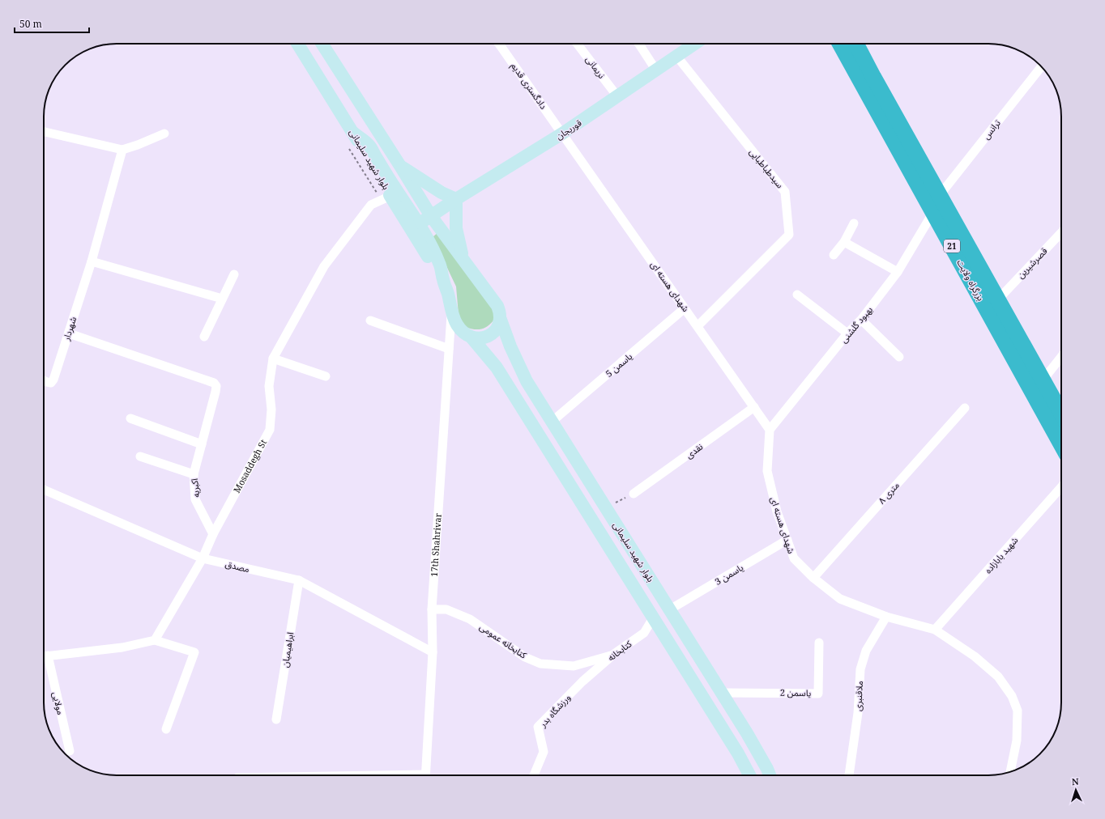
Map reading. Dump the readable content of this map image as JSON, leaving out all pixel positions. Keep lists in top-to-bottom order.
{
  "streets": {
    "highway": ["21", "بزرگراه ولایت"],
    "main road": ["قوریجان", "بلوار شهید سلیمانی"],
    "street": [
      "نریمانی",
      "دادگستری قدیم",
      "ترانس",
      "سیدطباطبایی",
      "قصرشیرین",
      "شهدای هسته ای",
      "بهبود گلشنی",
      "شهردار",
      "یاسمن 5",
      "نقدی",
      "Mosaddegh St",
      "اکبریه",
      "۸ متری",
      "17th Shahrivar",
      "شهید بابازاده",
      "مصدق",
      "یاسمن 3",
      "کتابخانه عمومی",
      "ابراهیمیان",
      "کتابخانه",
      "یاسمن 2",
      "ملاقنبری",
      "مولایی",
      "ورزشگاه بدر"
    ]
  },
  "crossings": [
    ["نریمانی", "قوریجان"],
    ["دادگستری قدیم", "قوریجان"],
    ["دادگستری قدیم", "شهدای هسته ای"],
    ["قوریجان", "بلوار شهید سلیمانی"],
    ["قوریجان", "سیدطباطبایی"],
    ["قوریجان", "شهدای هسته ای"],
    ["ترانس", "بزرگراه ولایت"],
    ["بلوار شهید سلیمانی", "یاسمن 5"],
    ["بلوار شهید سلیمانی", "Mosaddegh St"],
    ["بلوار شهید سلیمانی", "17th Shahrivar"],
    ["بلوار شهید سلیمانی", "یاسمن 3"],
    ["بلوار شهید سلیمانی", "کتابخانه"],
    ["بلوار شهید سلیمانی", "یاسمن 2"],
    ["سیدطباطبایی", "شهدای هسته ای"],
    ["قصرشیرین", "بزرگراه ولایت"],
    ["بزرگراه ولایت", "بهبود گلشنی"],
    ["شهدای هسته ای", "بهبود گلشنی"],
    ["شهدای هسته ای", "یاسمن 5"],
    ["شهدای هسته ای", "نقدی"],
    ["شهدای هسته ای", "۸ متری"],
    ["شهدای هسته ای", "شهید بابازاده"],
    ["شهدای هسته ای", "یاسمن 3"],
    ["شهدای هسته ای", "ملاقنبری"],
    ["Mosaddegh St", "اکبریه"],
    ["Mosaddegh St", "مصدق"],
    ["17th Shahrivar", "مصدق"],
    ["17th Shahrivar", "کتابخانه عمومی"],
    ["مصدق", "ابراهیمیان"],
    ["کتابخانه عمومی", "کتابخانه"],
    ["کتابخانه", "ورزشگاه بدر"]
  ],
  "scale_bar": "50 m",
  "north": "top"
}
